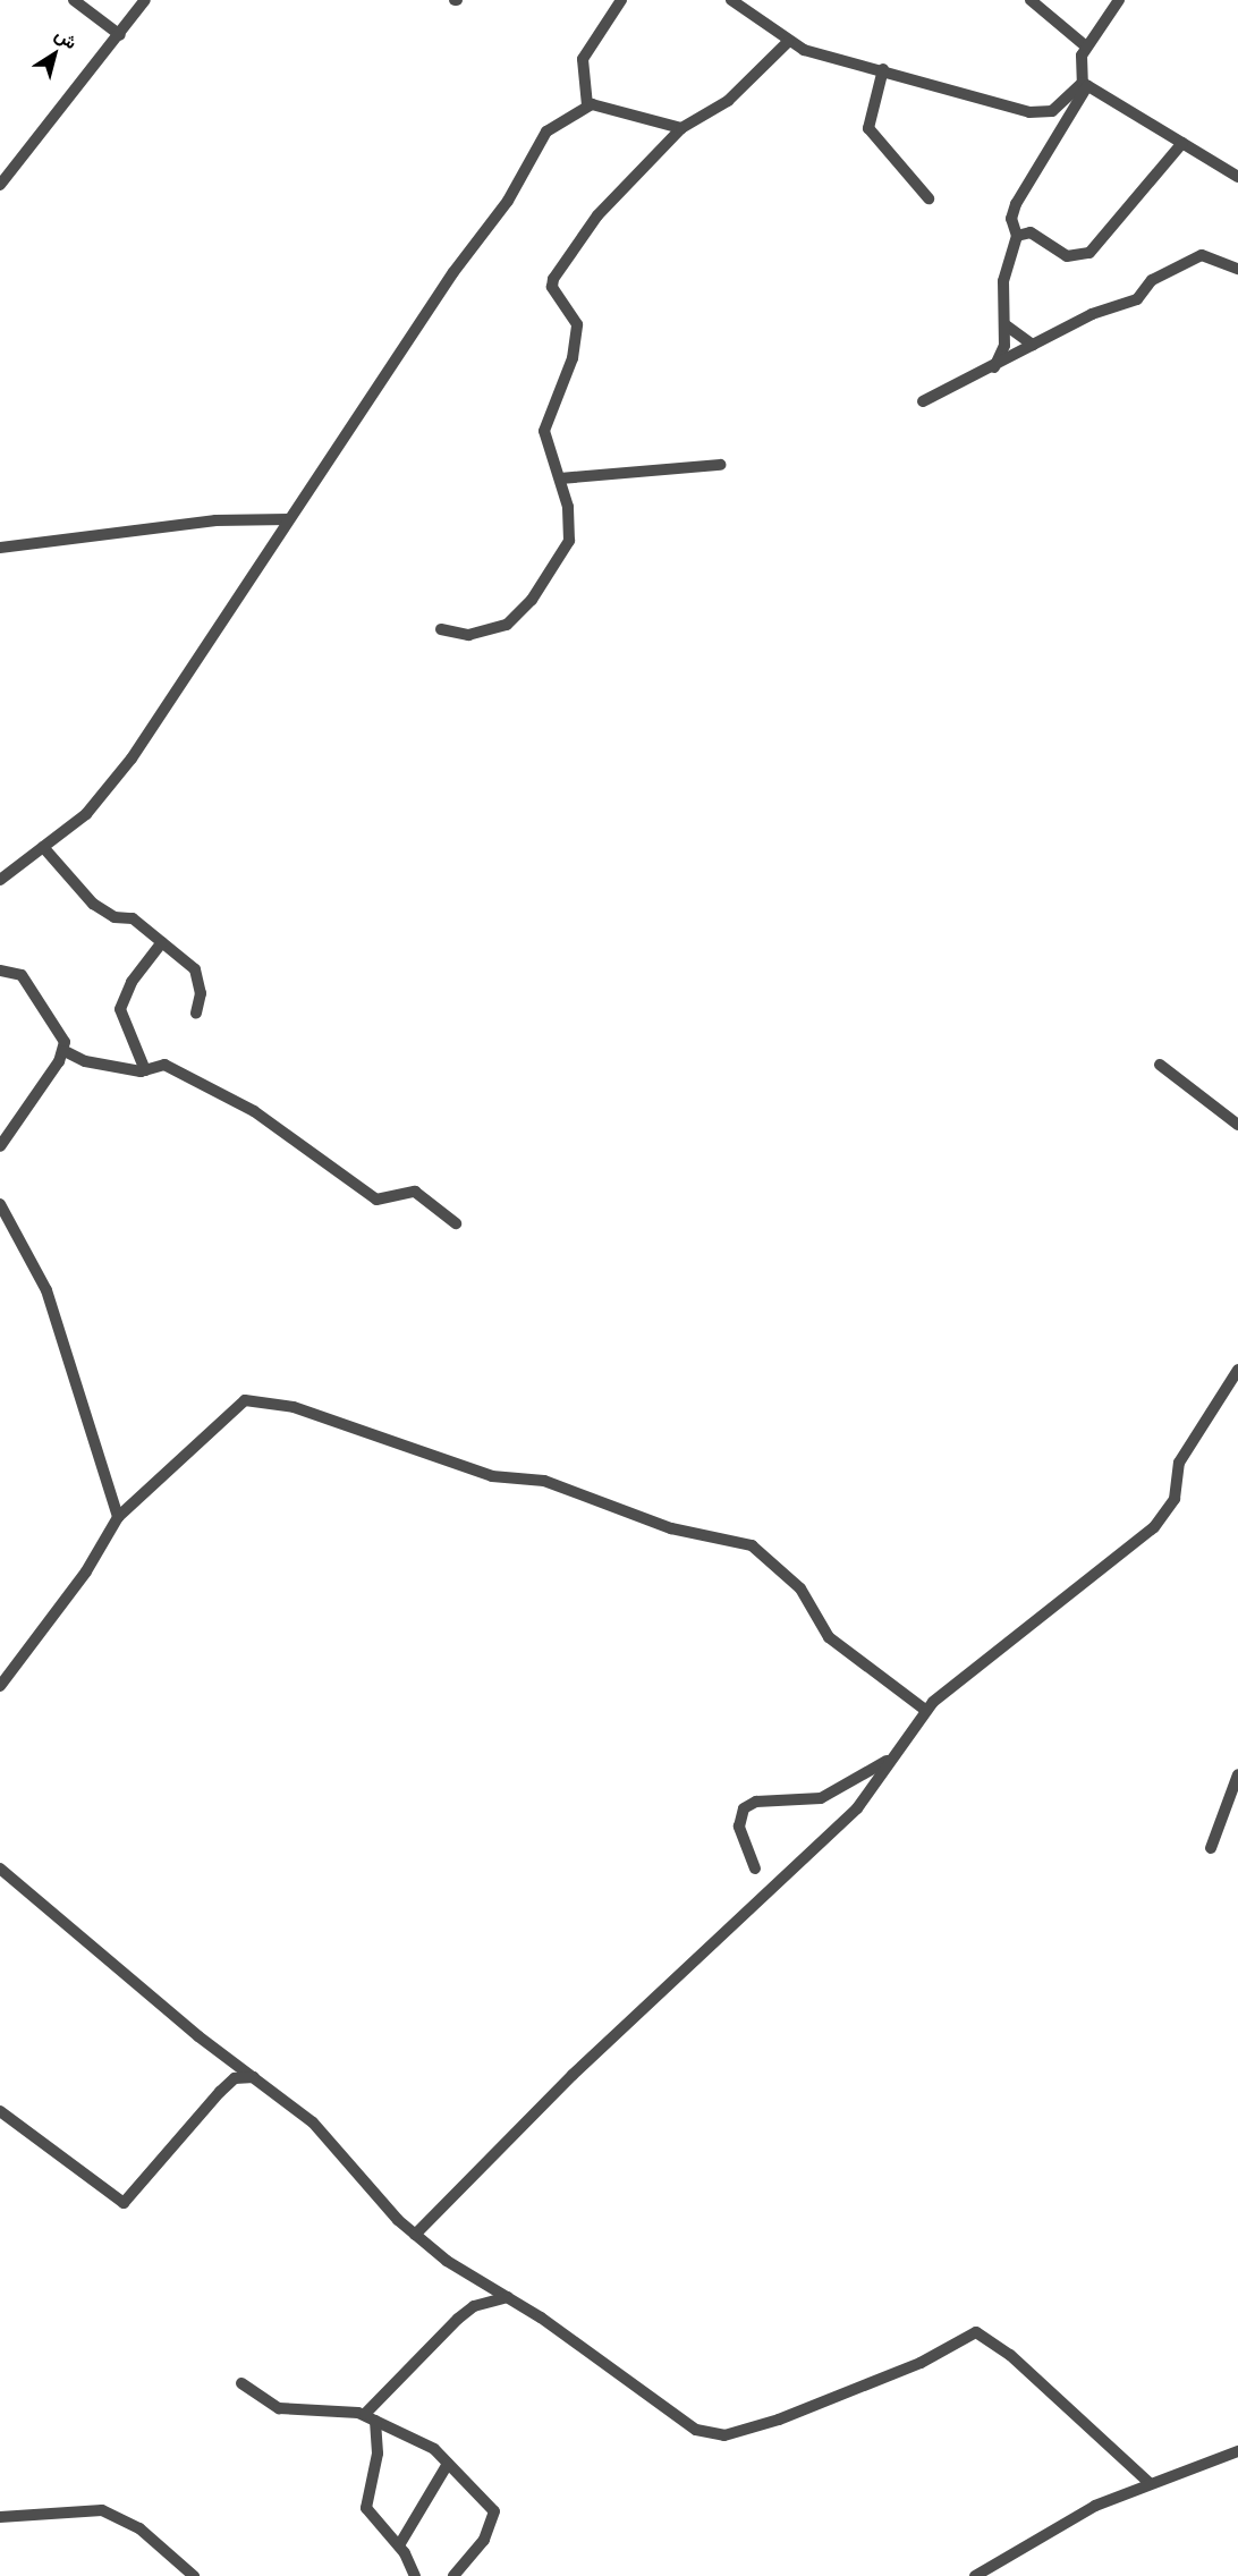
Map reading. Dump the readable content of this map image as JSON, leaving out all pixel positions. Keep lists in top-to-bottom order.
{
  "north": "top right"
}
